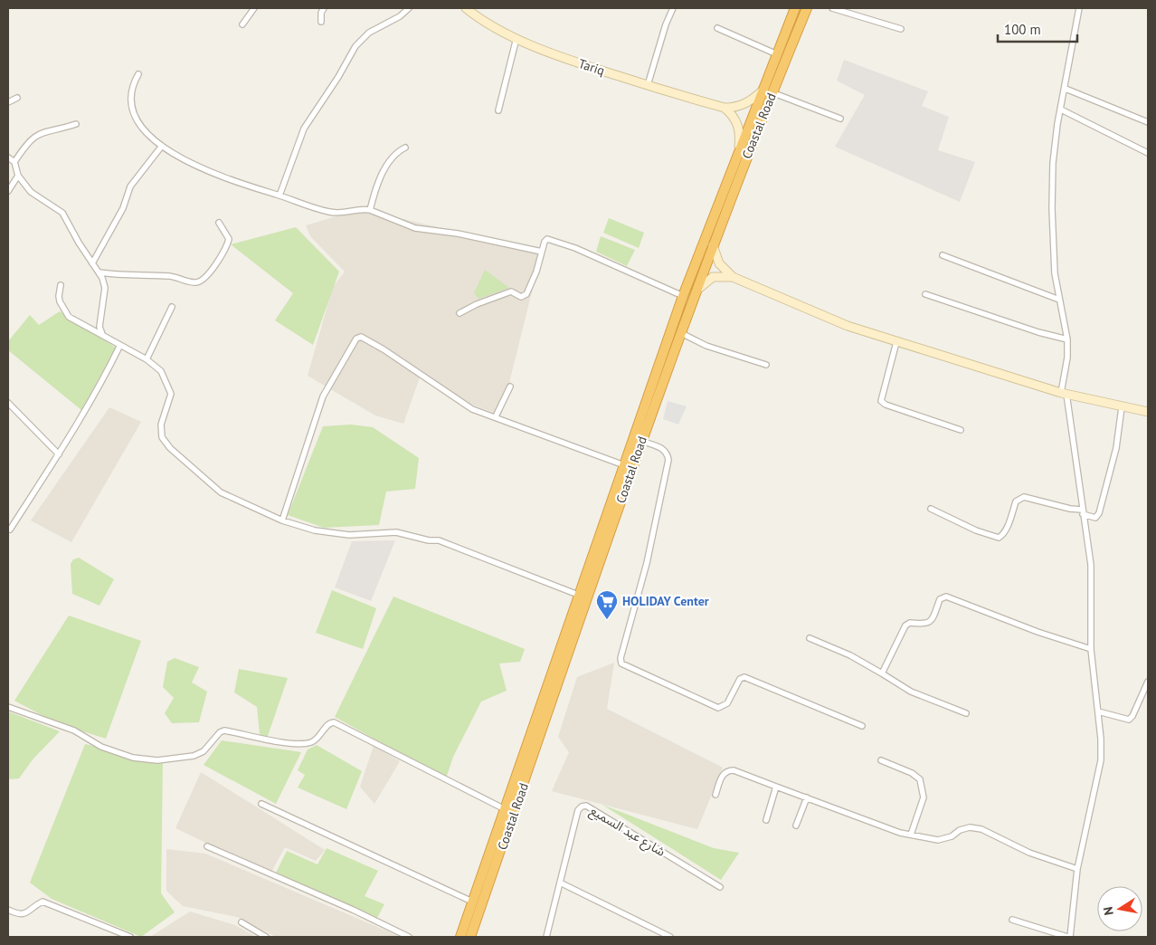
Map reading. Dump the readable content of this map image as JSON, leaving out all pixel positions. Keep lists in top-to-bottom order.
{
  "streets": {
    "highway": ["Coastal Road"],
    "street": ["Tariq", "شارع عبد السميع"]
  },
  "places": {
    "supermarket": ["HOLIDAY Center"]
  },
  "scale_bar": "100 m",
  "north": "left"
}
